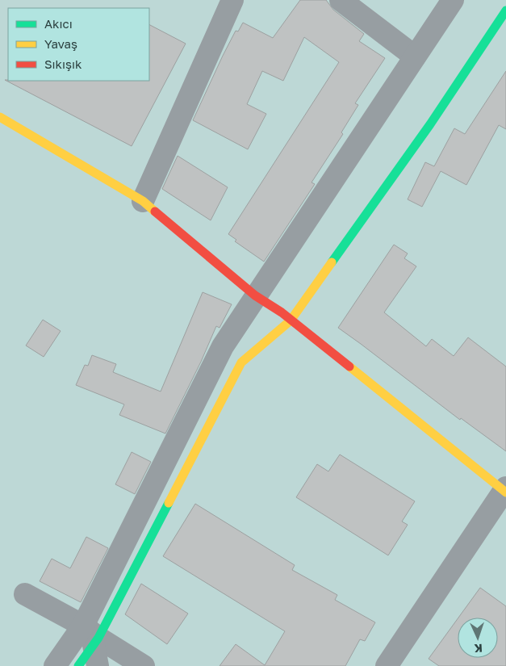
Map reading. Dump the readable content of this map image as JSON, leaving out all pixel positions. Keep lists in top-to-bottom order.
{
  "legend": ["Akıcı", "Yavaş", "Sıkışık"],
  "north": "bottom"
}
